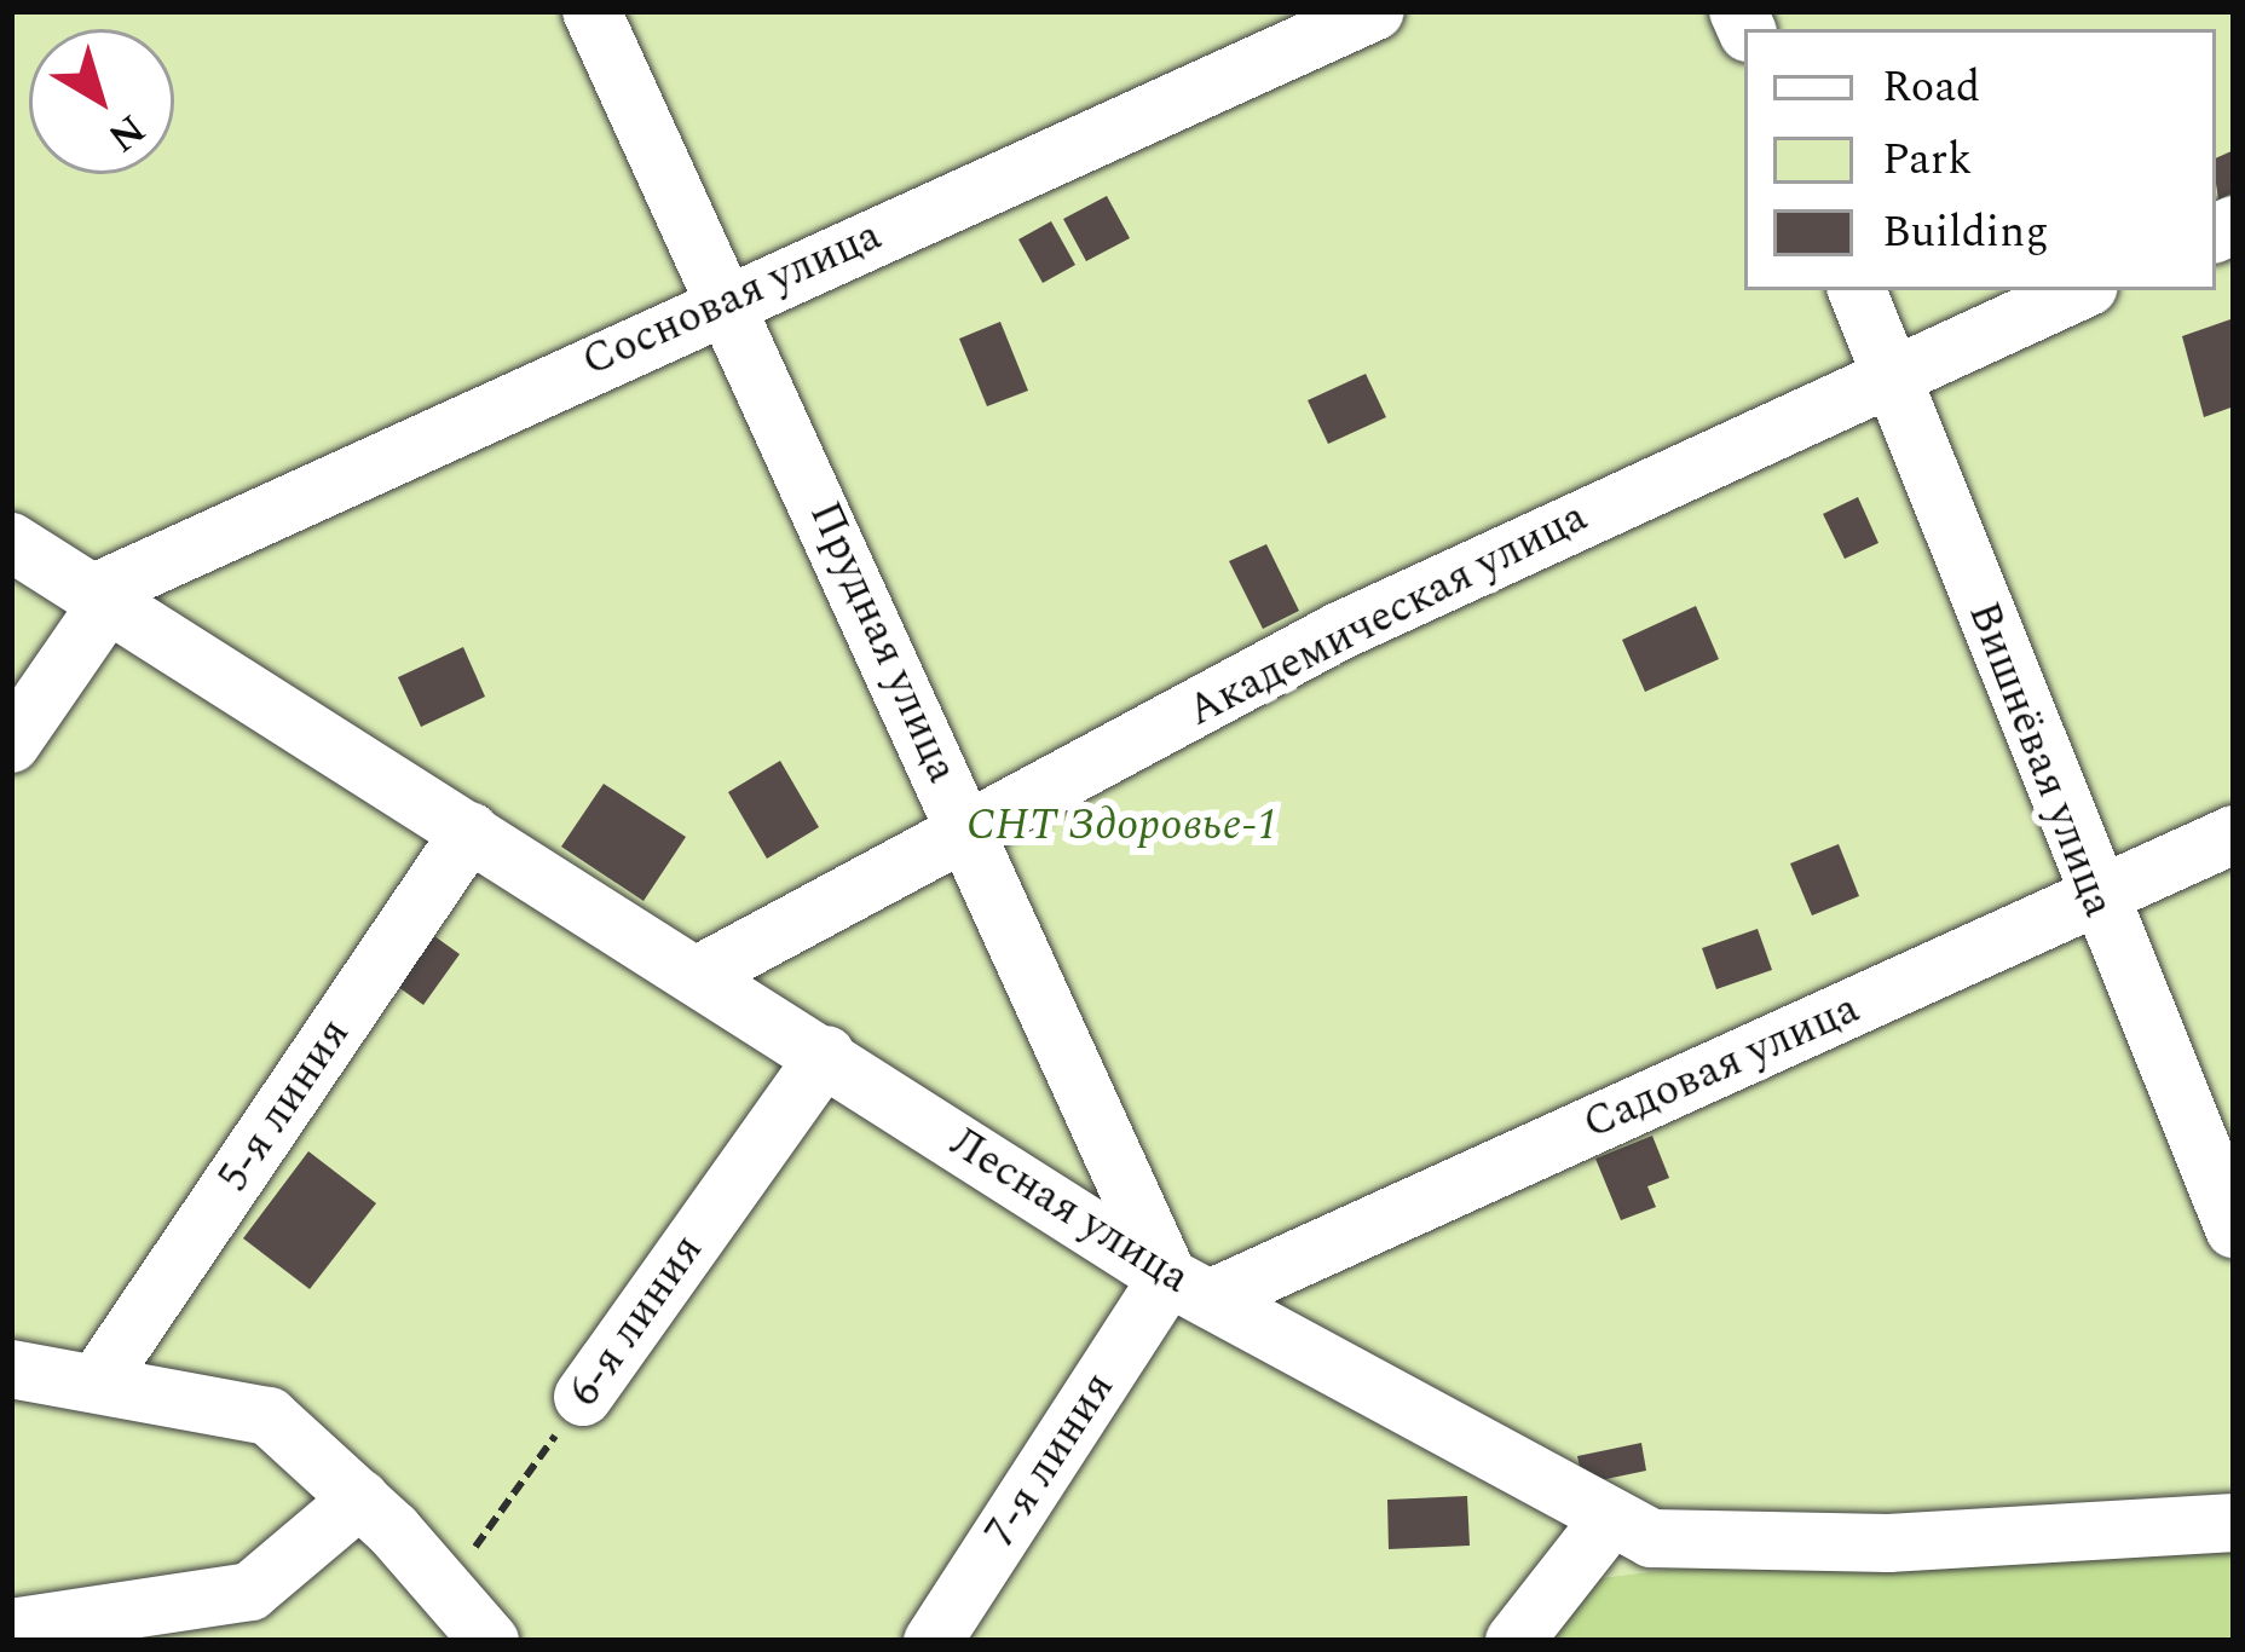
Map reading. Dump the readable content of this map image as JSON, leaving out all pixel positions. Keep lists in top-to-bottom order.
{
  "streets": {
    "street": [
      "Сосновая улица",
      "Академическая улица",
      "Прудная улица",
      "Вишнёвая улица",
      "Садовая улица",
      "5-я линия",
      "Лесная улица",
      "6-я линия",
      "7-я линия"
    ]
  },
  "crossings": [
    ["Сосновая улица", "Прудная улица"],
    ["Сосновая улица", "Лесная улица"],
    ["Академическая улица", "Прудная улица"],
    ["Академическая улица", "Вишнёвая улица"],
    ["Академическая улица", "Лесная улица"],
    ["Прудная улица", "Садовая улица"],
    ["Прудная улица", "Лесная улица"],
    ["Прудная улица", "7-я линия"],
    ["Вишнёвая улица", "Садовая улица"],
    ["Садовая улица", "Лесная улица"],
    ["Садовая улица", "7-я линия"],
    ["5-я линия", "Лесная улица"],
    ["Лесная улица", "6-я линия"],
    ["Лесная улица", "7-я линия"]
  ],
  "parks": ["СНТ Здоровье-1"],
  "legend": ["Road", "Park", "Building"],
  "north": "bottom right"
}
